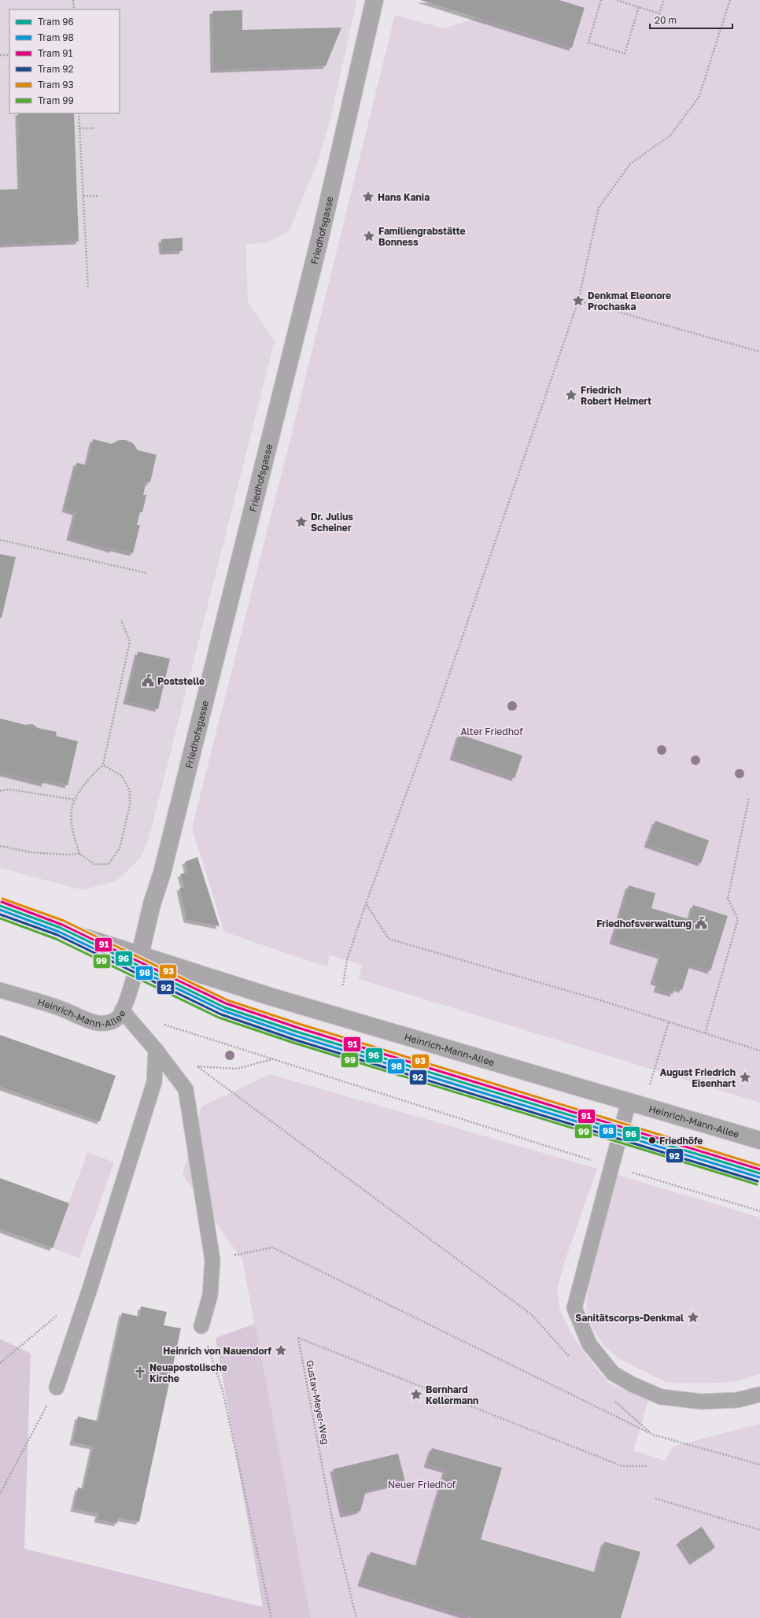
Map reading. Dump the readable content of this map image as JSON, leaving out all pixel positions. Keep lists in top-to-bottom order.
{
  "streets": {
    "main road": ["Heinrich-Mann-Allee"],
    "street": ["Friedhofsgasse"],
    "path": ["Gustav-Meyer-Weg"]
  },
  "crossings": [
    ["Friedhofsgasse", "Heinrich-Mann-Allee"]
  ],
  "parks": ["Alter Friedhof", "Neuer Friedhof"],
  "places": {
    "place": [
      "Hans Kania",
      "Familiengrabstätte Bonness",
      "Denkmal Eleonore Prochaska",
      "Friedrich Robert Helmert",
      "Dr. Julius Scheiner",
      "August Friedrich Eisenhart",
      "Sanitätscorps-Denkmal",
      "Heinrich von Nauendorf",
      "Bernhard Kellermann"
    ],
    "public building": ["Poststelle", "Friedhofsverwaltung"],
    "other": ["Friedhöfe"],
    "church": ["Neuapostolische Kirche"]
  },
  "lines": [
    "tram line 93",
    "tram line 91",
    "tram line 96",
    "tram line 98",
    "tram line 92",
    "tram line 99"
  ],
  "legend": [
    "Tram 96",
    "Tram 98",
    "Tram 91",
    "Tram 92",
    "Tram 93",
    "Tram 99"
  ],
  "scale_bar": "20 m"
}
